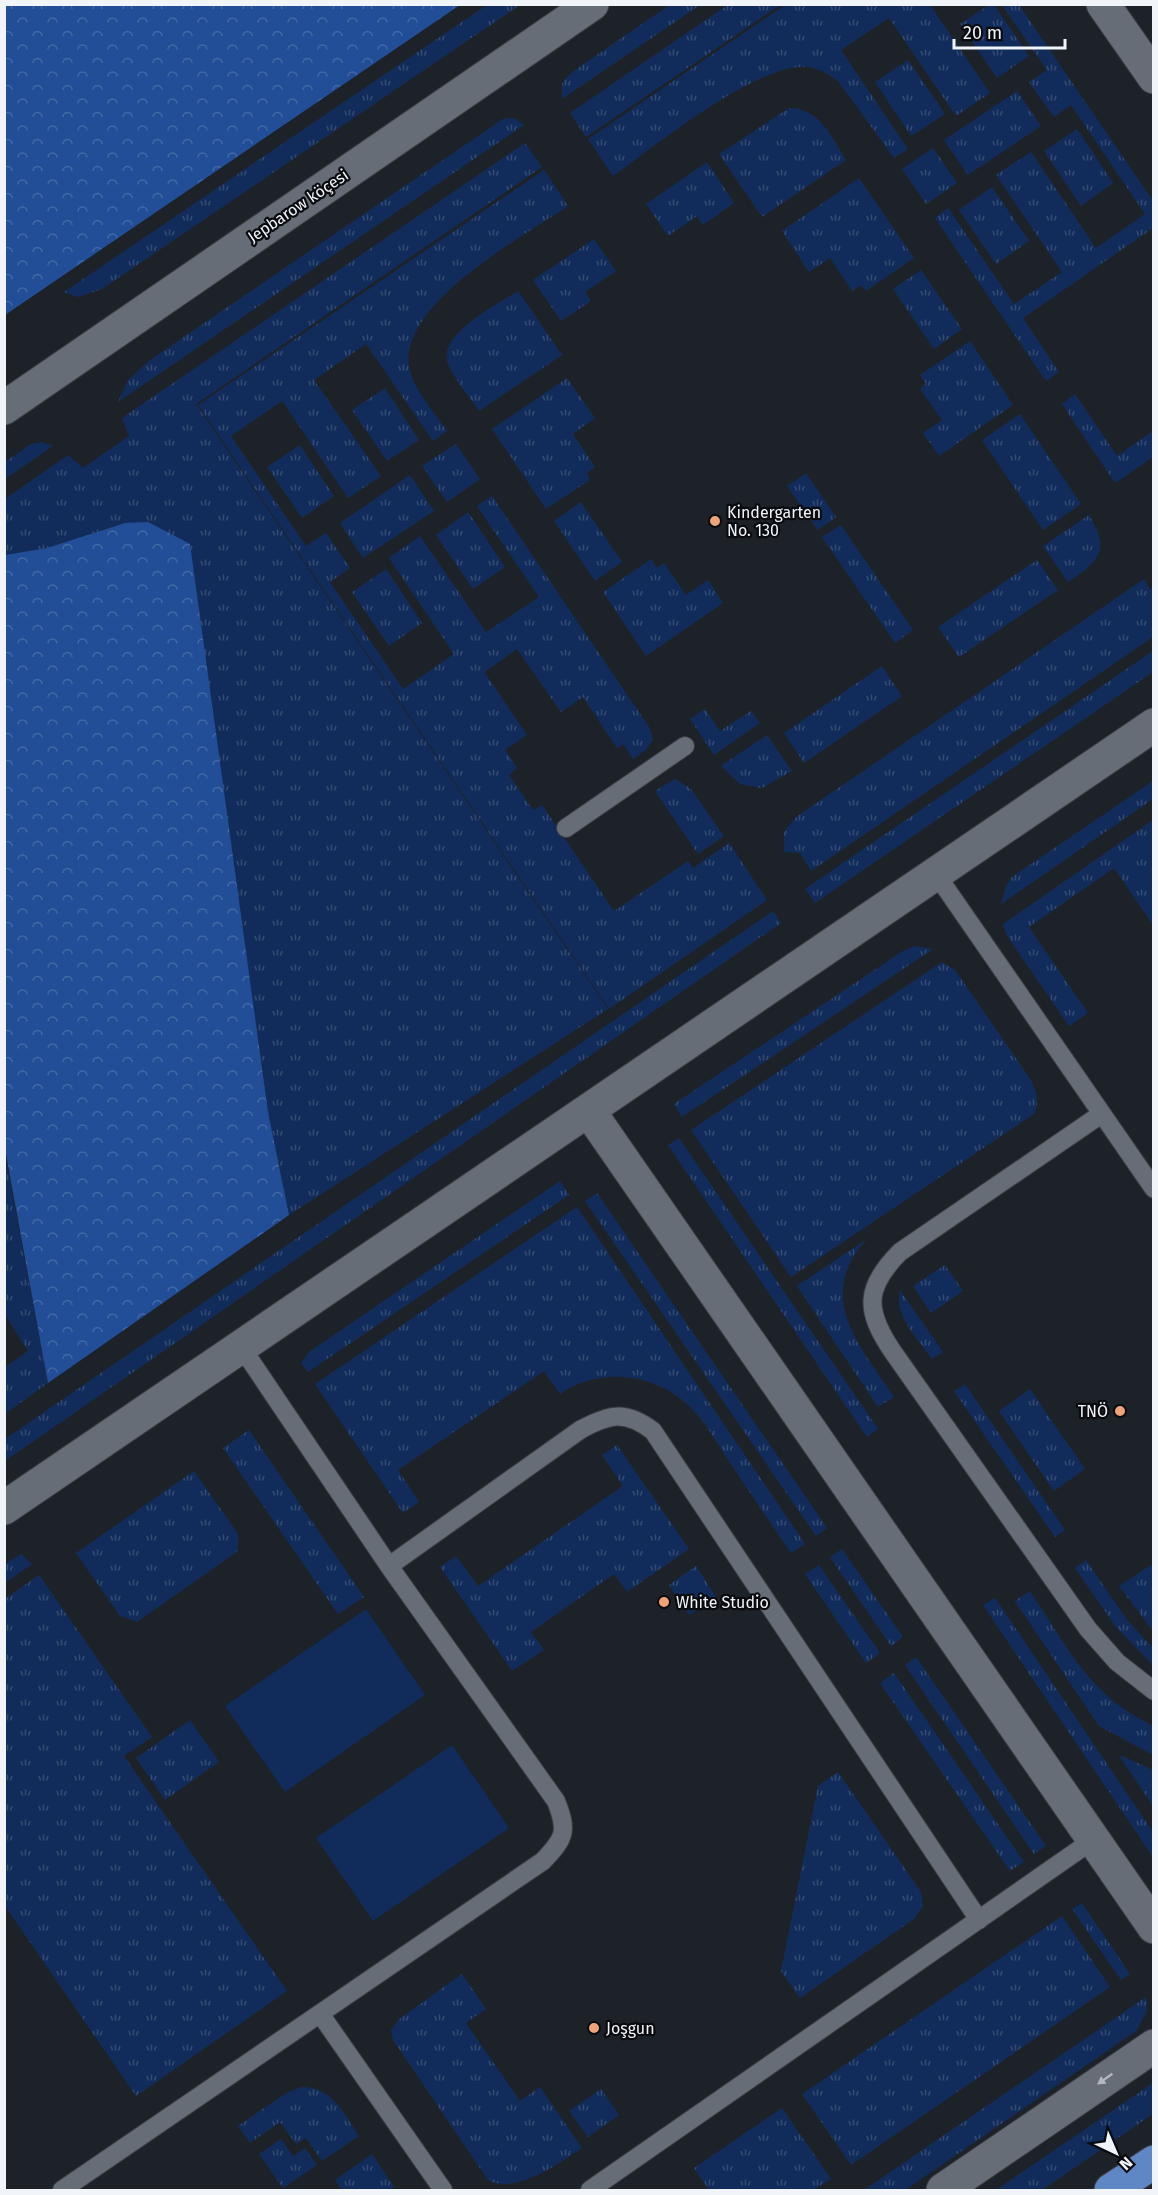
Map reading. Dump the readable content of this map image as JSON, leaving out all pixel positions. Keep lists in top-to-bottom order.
{
  "streets": {
    "street": ["Jepbarow köçesi"]
  },
  "places": [
    "Kindergarten No. 130",
    "TNÖ",
    "White Studio",
    "Joşgun"
  ],
  "scale_bar": "20 m",
  "north": "bottom right"
}
